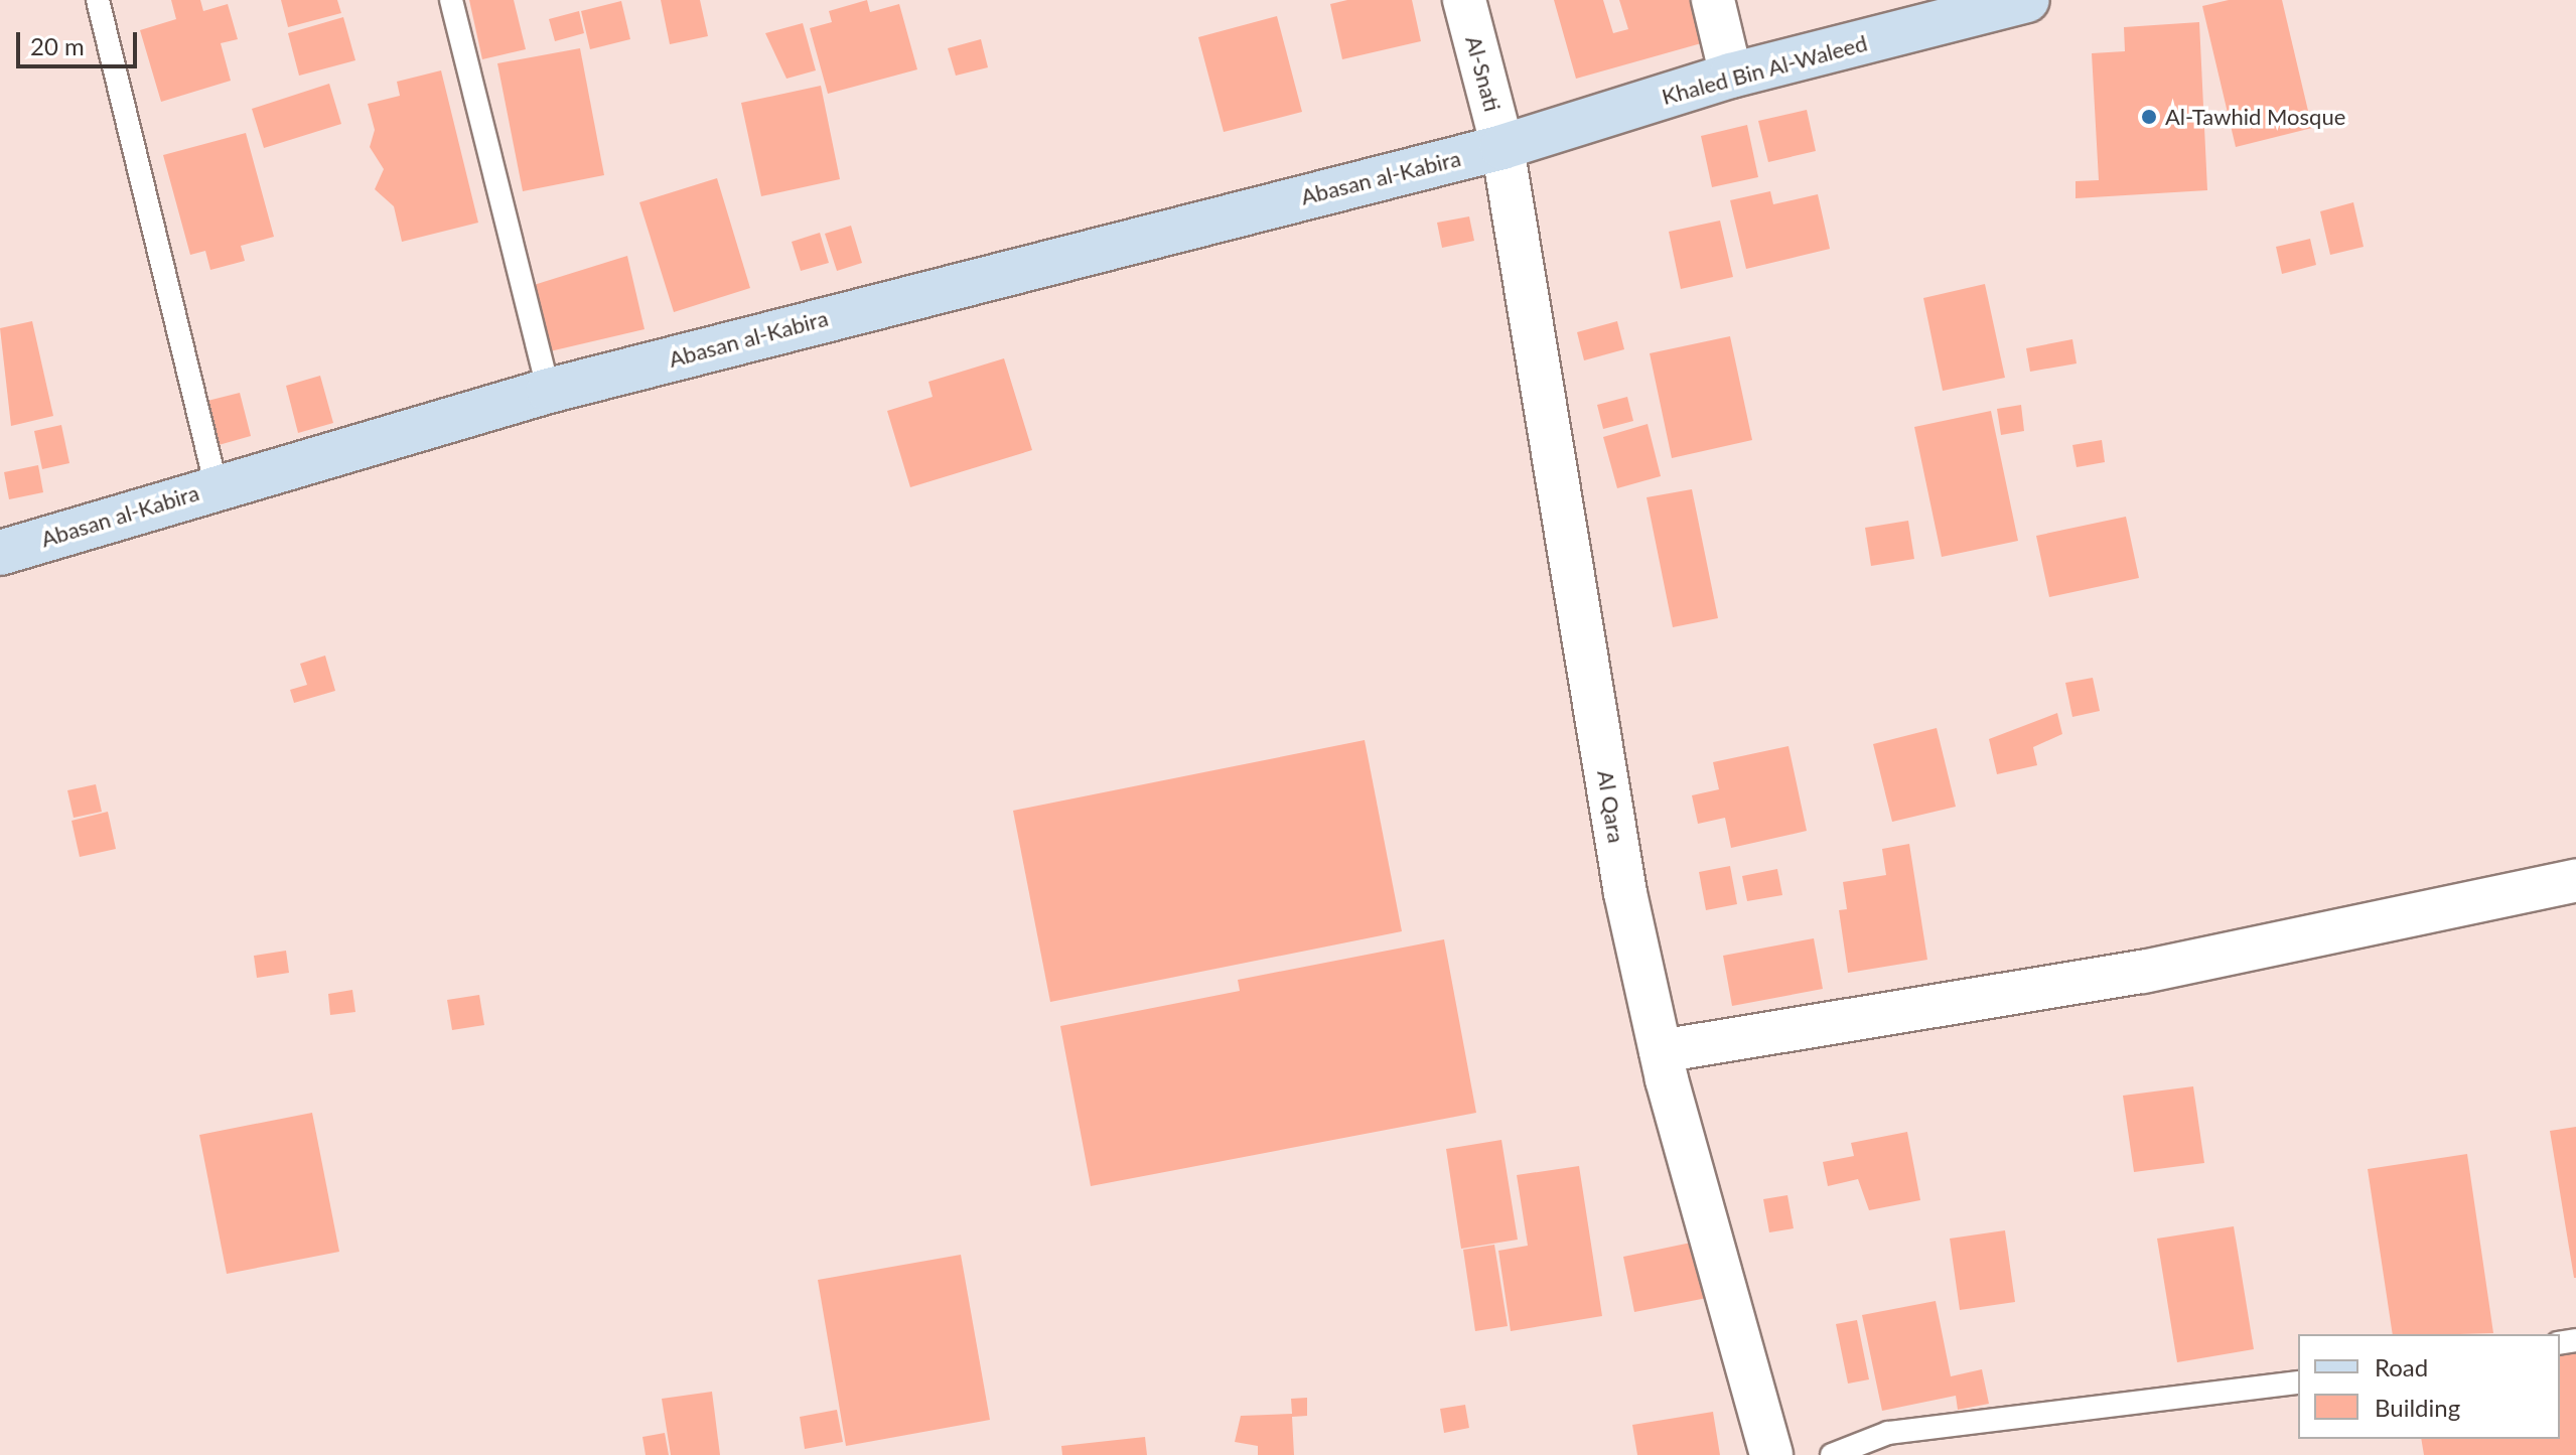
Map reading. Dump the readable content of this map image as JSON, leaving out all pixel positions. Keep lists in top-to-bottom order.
{
  "streets": {
    "main road": ["Khaled Bin Al-Waleed", "Abasan al-Kabira"],
    "street": ["Al-Snati", "Al Qara"]
  },
  "crossings": [
    ["Khaled Bin Al-Waleed", "Al-Snati"],
    ["Khaled Bin Al-Waleed", "Abasan al-Kabira"],
    ["Khaled Bin Al-Waleed", "Al Qara"],
    ["Al-Snati", "Abasan al-Kabira"],
    ["Al-Snati", "Al Qara"],
    ["Abasan al-Kabira", "Al Qara"]
  ],
  "places": ["Al-Tawhid Mosque"],
  "legend": ["Road", "Building"],
  "scale_bar": "20 m"
}
